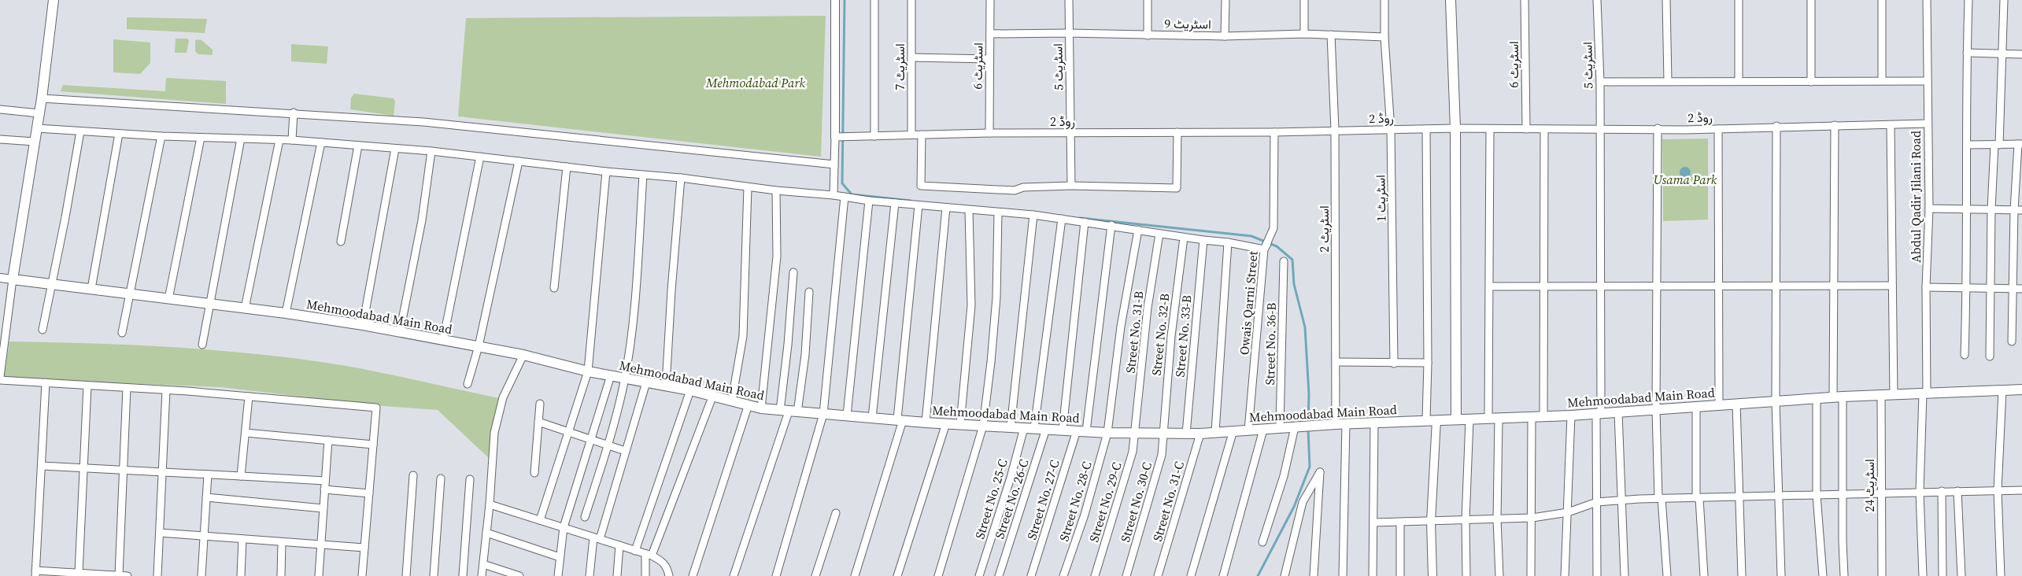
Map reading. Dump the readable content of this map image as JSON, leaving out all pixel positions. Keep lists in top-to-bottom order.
{
  "streets": {
    "main road": ["Mehmoodabad Main Road"],
    "street": [
      "اسٹریٹ 9",
      "اسٹریٹ 6",
      "اسٹریٹ 5",
      "اسٹریٹ 7",
      "روڈ 2",
      "Abdul Qadir Jilani Road",
      "اسٹریٹ 1",
      "اسٹریٹ 2",
      "Owais Qarni Street",
      "Street No. 31-B",
      "Street No. 32-B",
      "Street No. 33-B",
      "Street No. 36-B",
      "اسٹریٹ 24",
      "Street No. 25-C",
      "Street No. 26-C",
      "Street No. 27-C",
      "Street No. 28-C",
      "Street No. 31-C",
      "Street No. 29-C",
      "Street No. 30-C"
    ]
  },
  "crossings": [
    ["اسٹریٹ 9", "اسٹریٹ 6"],
    ["اسٹریٹ 9", "اسٹریٹ 5"],
    ["اسٹریٹ 9", "اسٹریٹ 1"],
    ["اسٹریٹ 9", "اسٹریٹ 2"],
    ["اسٹریٹ 6", "روڈ 2"],
    ["اسٹریٹ 5", "روڈ 2"],
    ["اسٹریٹ 5", "Mehmoodabad Main Road"],
    ["اسٹریٹ 7", "روڈ 2"],
    ["روڈ 2", "Abdul Qadir Jilani Road"],
    ["روڈ 2", "اسٹریٹ 1"],
    ["روڈ 2", "اسٹریٹ 2"],
    ["روڈ 2", "Owais Qarni Street"],
    ["Abdul Qadir Jilani Road", "Mehmoodabad Main Road"],
    ["اسٹریٹ 2", "Mehmoodabad Main Road"],
    ["Owais Qarni Street", "Mehmoodabad Main Road"],
    ["Mehmoodabad Main Road", "Street No. 31-B"],
    ["Mehmoodabad Main Road", "Street No. 32-B"],
    ["Mehmoodabad Main Road", "Street No. 33-B"],
    ["Mehmoodabad Main Road", "Street No. 36-B"],
    ["Mehmoodabad Main Road", "اسٹریٹ 24"],
    ["Mehmoodabad Main Road", "Street No. 25-C"],
    ["Mehmoodabad Main Road", "Street No. 26-C"],
    ["Mehmoodabad Main Road", "Street No. 27-C"],
    ["Mehmoodabad Main Road", "Street No. 28-C"],
    ["Mehmoodabad Main Road", "Street No. 31-C"],
    ["Mehmoodabad Main Road", "Street No. 29-C"],
    ["Mehmoodabad Main Road", "Street No. 30-C"],
    ["Street No. 31-B", "Street No. 29-C"],
    ["Street No. 32-B", "Street No. 30-C"]
  ],
  "parks": ["Mehmodabad Park", "Usama Park"]
}
